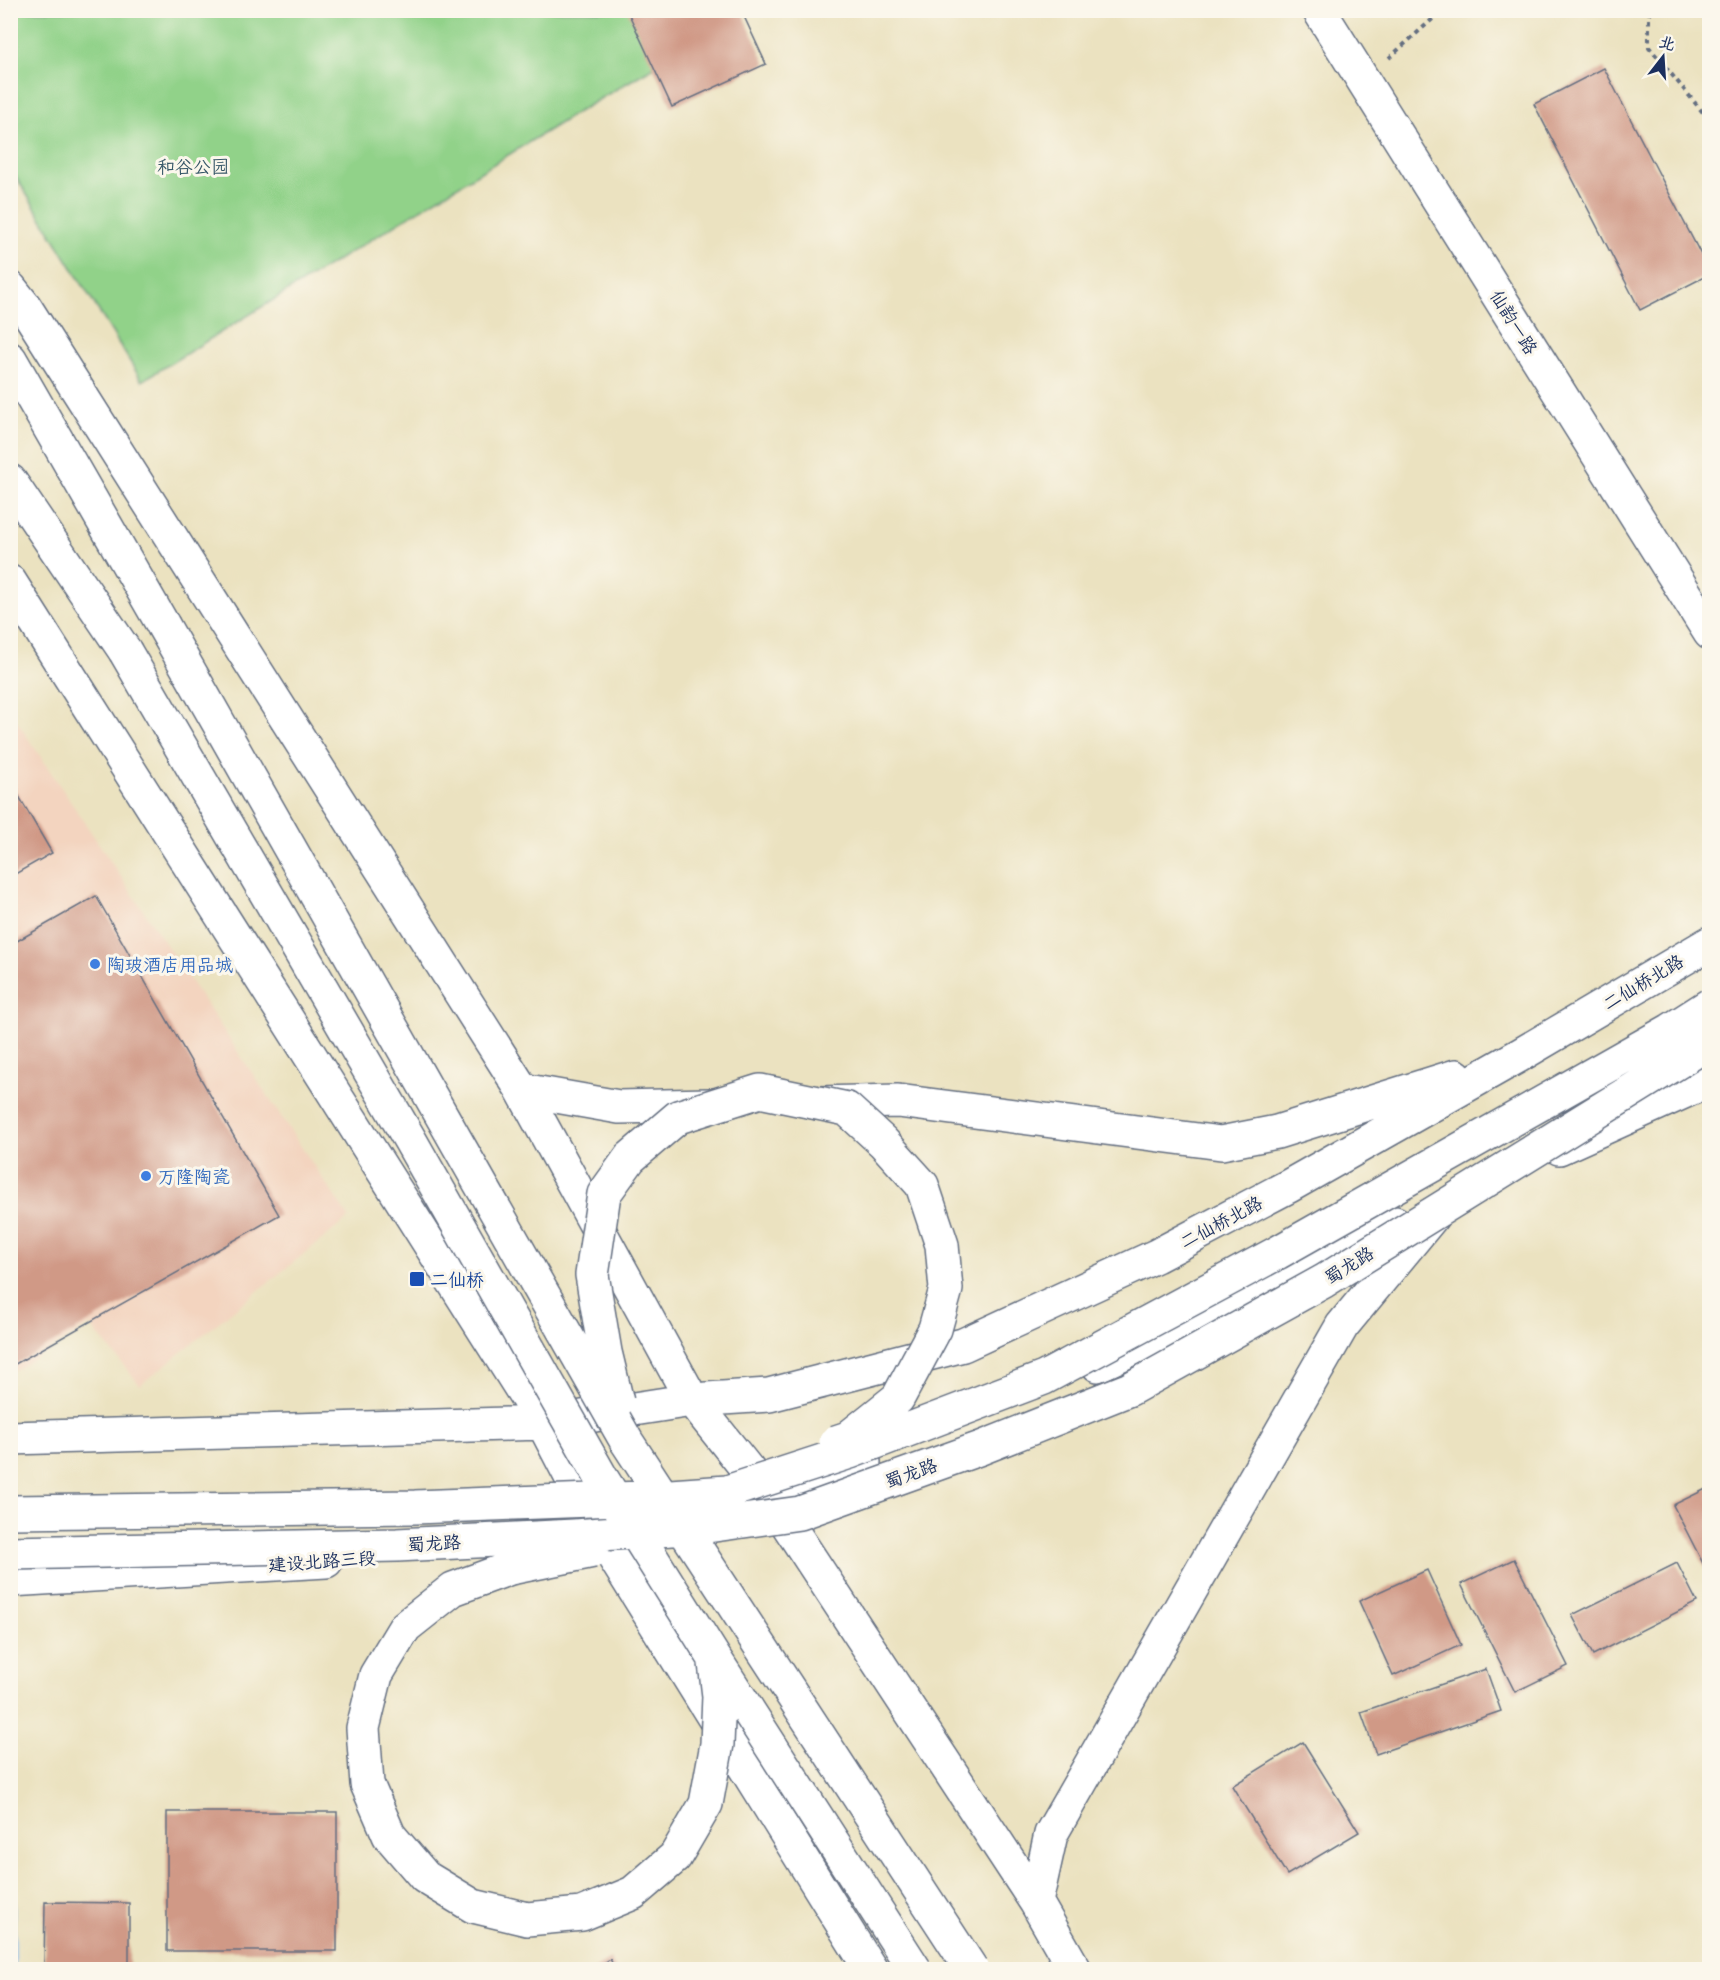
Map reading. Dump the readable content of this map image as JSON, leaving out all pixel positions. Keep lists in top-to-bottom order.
{
  "streets": {
    "main road": [
      "仙韵一路",
      "二仙桥北路",
      "蜀龙路",
      "建设北路三段"
    ]
  },
  "parks": ["和谷公园"],
  "places": {
    "other": ["陶玻酒店用品城", "万隆陶瓷"],
    "transit": ["二仙桥"]
  },
  "north": "top"
}
